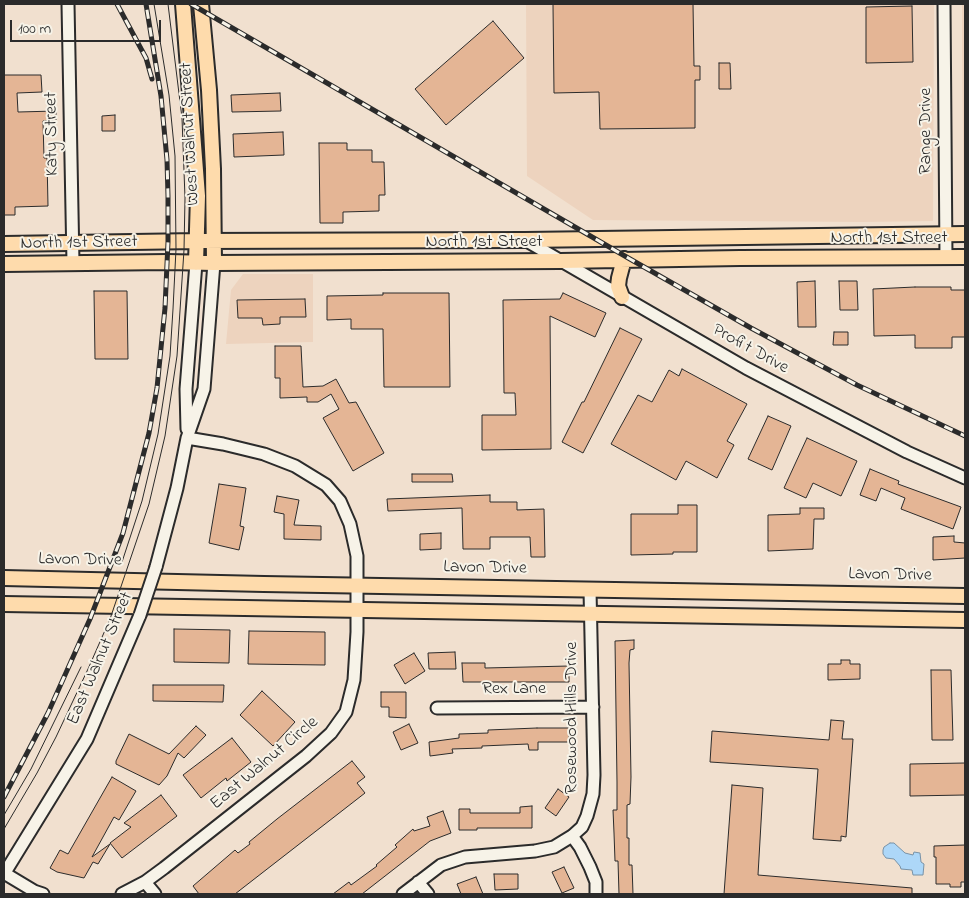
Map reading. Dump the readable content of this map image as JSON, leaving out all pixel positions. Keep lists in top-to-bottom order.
{
  "streets": {
    "main road": ["West Walnut Street", "North 1st Street", "Lavon Drive"],
    "street": [
      "Range Drive",
      "Katy Street",
      "Profit Drive",
      "East Walnut Street",
      "Rex Lane",
      "Rosewood Hills Drive",
      "East Walnut Circle"
    ]
  },
  "crossings": [
    ["Range Drive", "North 1st Street"],
    ["Katy Street", "North 1st Street"],
    ["West Walnut Street", "North 1st Street"],
    ["West Walnut Street", "East Walnut Street"],
    ["North 1st Street", "Profit Drive"],
    ["North 1st Street", "East Walnut Street"],
    ["Lavon Drive", "Rosewood Hills Drive"],
    ["Lavon Drive", "East Walnut Circle"],
    ["East Walnut Street", "East Walnut Circle"],
    ["Rex Lane", "Rosewood Hills Drive"]
  ],
  "scale_bar": "100 m"
}
